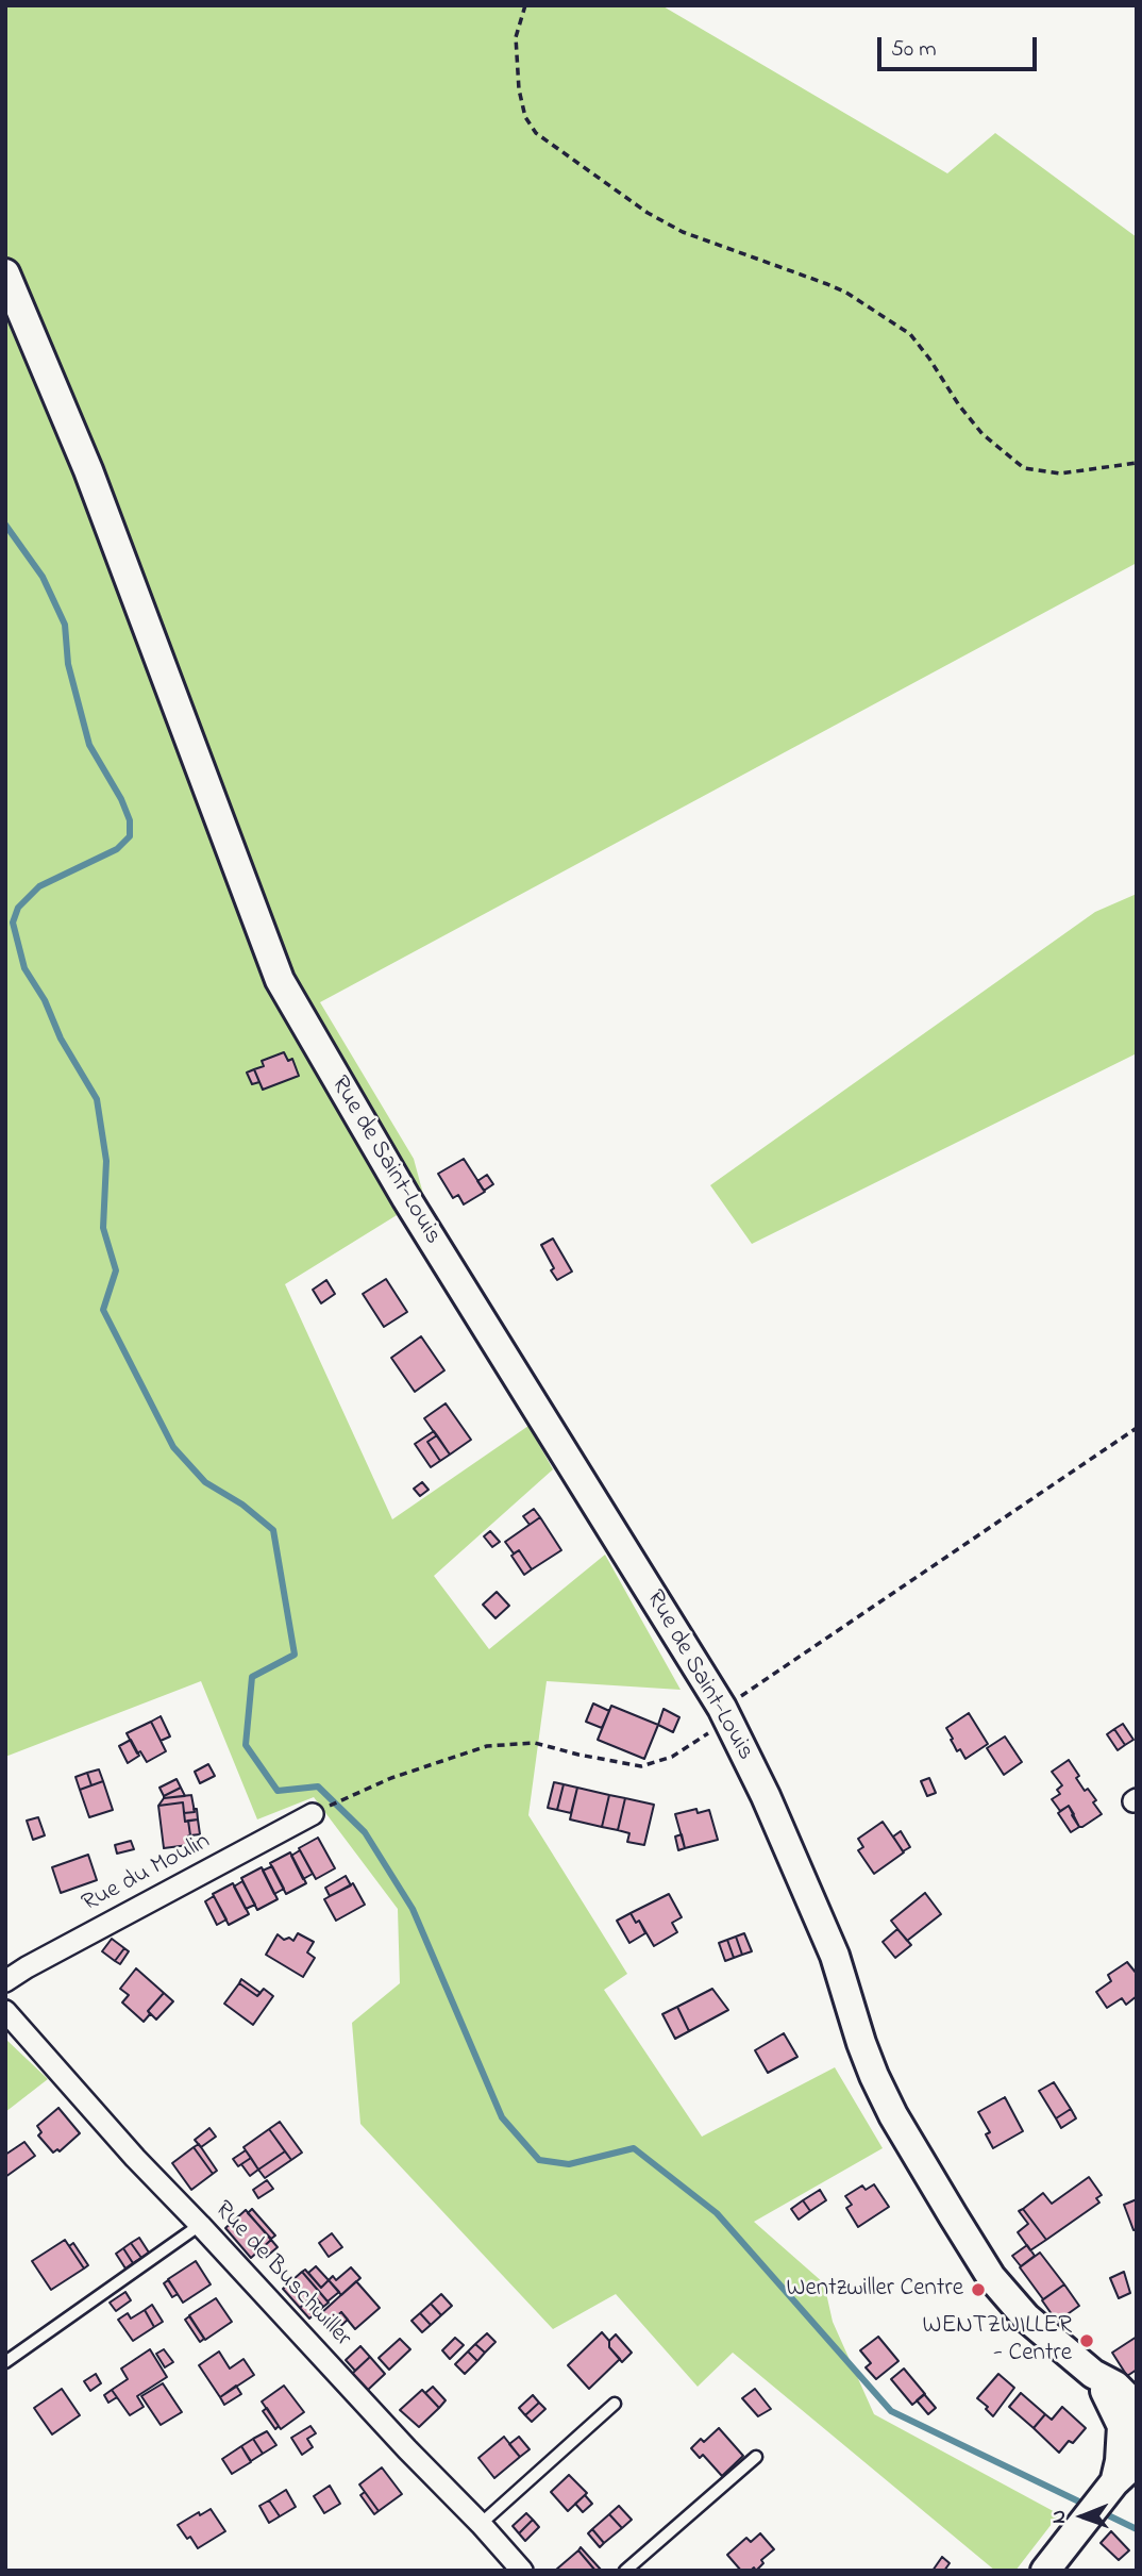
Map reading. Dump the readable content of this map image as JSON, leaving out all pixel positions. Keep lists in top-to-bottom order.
{
  "streets": {
    "street": ["Rue de Saint-Louis", "Rue du Moulin", "Rue de Buschwiller"]
  },
  "places": ["Wentzwiller Centre", "WENTZWILLER - Centre"],
  "scale_bar": "50 m",
  "north": "left"
}
